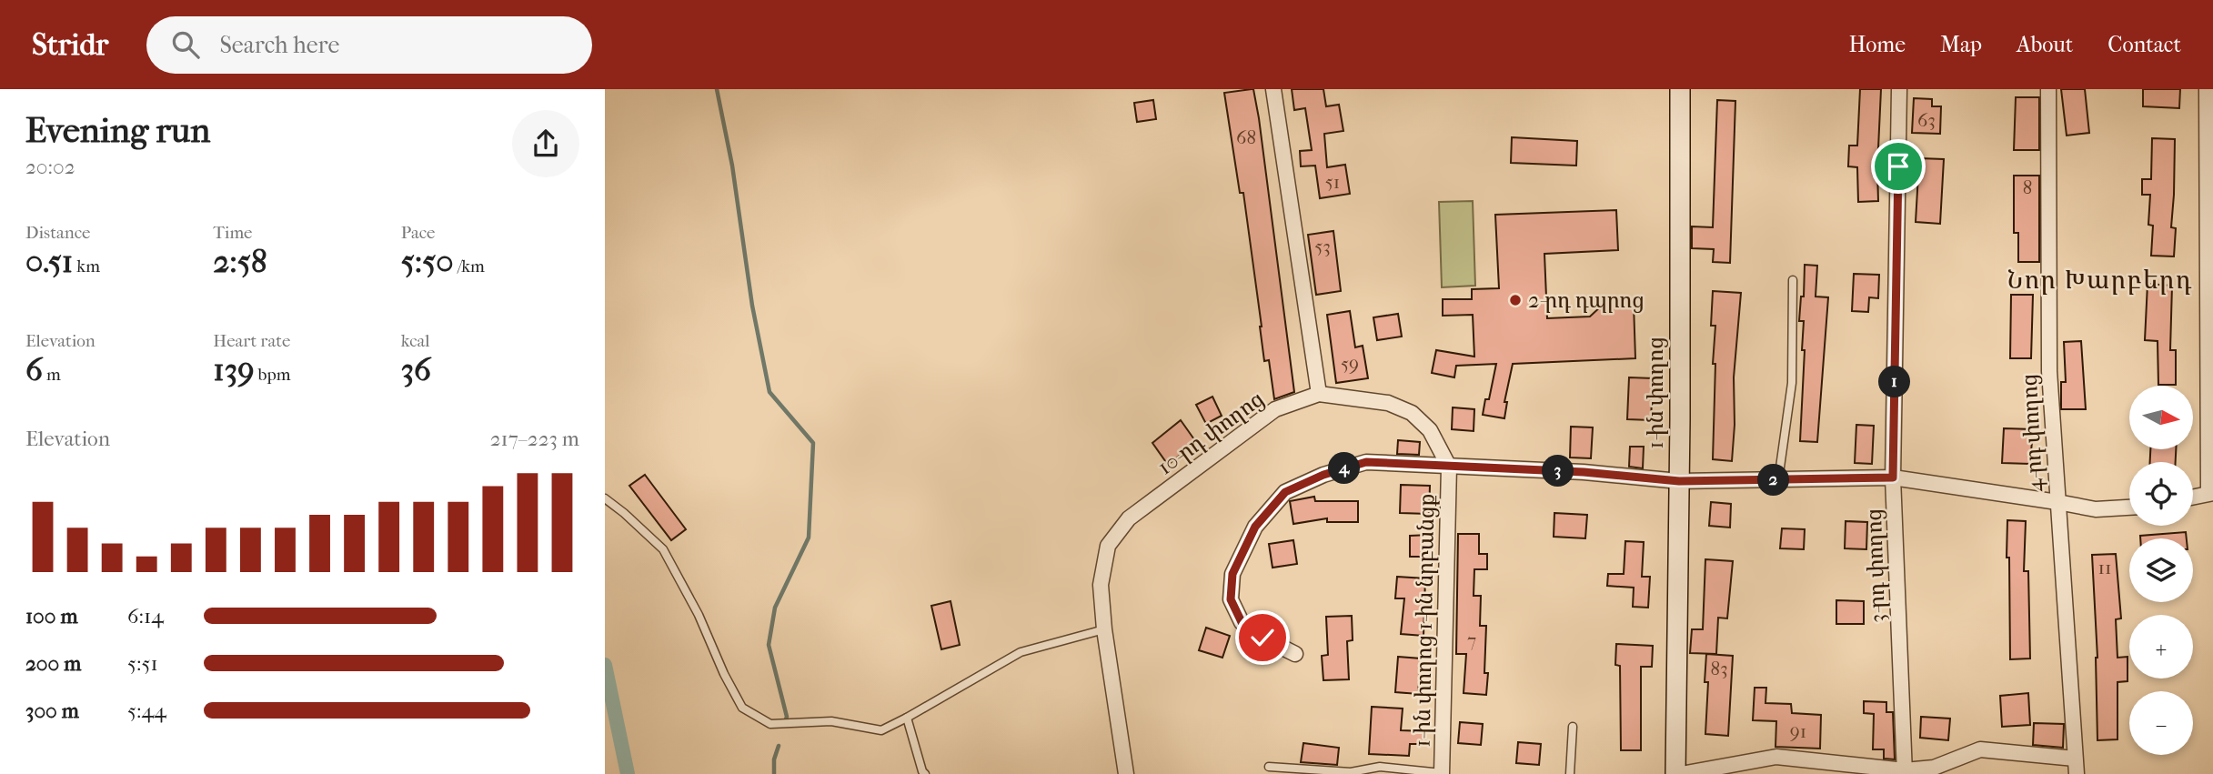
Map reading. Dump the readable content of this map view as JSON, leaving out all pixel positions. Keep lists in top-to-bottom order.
{
  "streets": {
    "main road": ["1-ին փողոց"],
    "street": [
      "10-րդ փողոց",
      "4-րդ փողոց",
      "3-րդ փողոց",
      "1-ին փողոց 1-ին նրբանցք"
    ]
  },
  "districts": ["Նոր Խարբերդ"],
  "places": ["2-րդ դպրոց"],
  "house_numbers": [
    "63",
    "68",
    "51",
    "8",
    "53",
    "59",
    "11",
    "7",
    "83",
    "91"
  ],
  "north": "right",
  "page": {
    "header": "Stridr",
    "search": "Search here",
    "nav": [
      "Home",
      "Map",
      "About",
      "Contact"
    ],
    "heading": ["Evening run", "20:02"],
    "stats": [
      ["Distance", "0.51 km"],
      ["Time", "2:58"],
      ["Pace", "5:50 /km"],
      ["Elevation", "6 m"],
      ["Heart rate", "139 bpm"],
      ["kcal", "36"]
    ],
    "pins": [
      "1",
      "4",
      "3",
      "2"
    ],
    "map_buttons": ["+", "−"],
    "chart": ["Elevation", "217–223 m"],
    "list": [
      {
        "name": "100 m",
        "note": "6:14"
      },
      {
        "name": "200 m",
        "note": "5:51"
      },
      {
        "name": "300 m",
        "note": "5:44"
      }
    ]
  }
}
